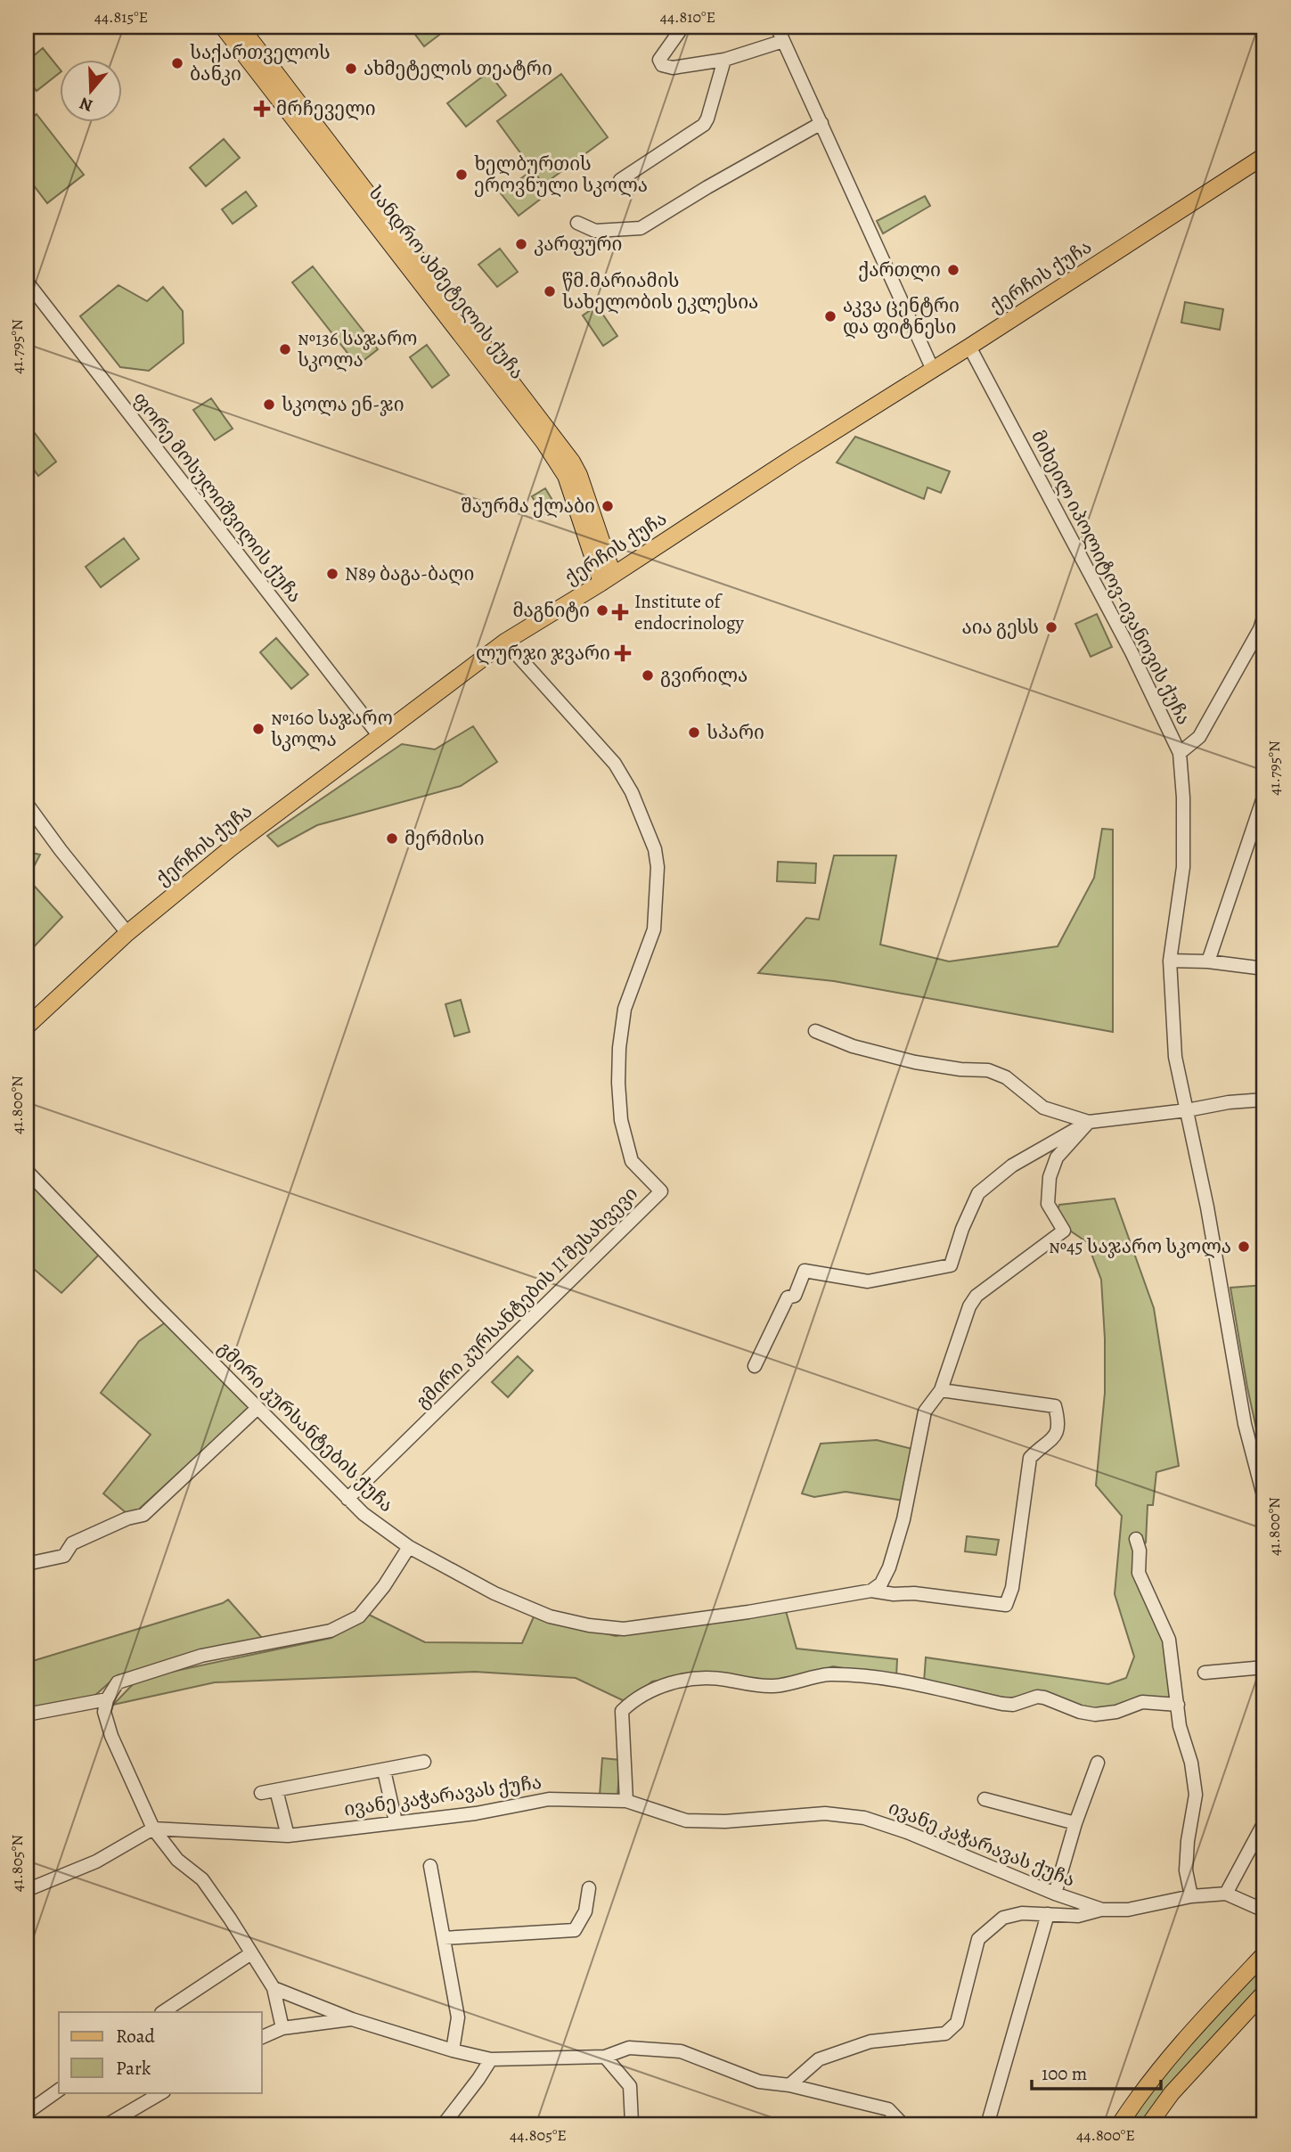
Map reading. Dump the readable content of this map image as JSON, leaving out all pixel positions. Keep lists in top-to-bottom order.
{
  "streets": {
    "main road": ["ქერჩის ქუჩა", "სანდრო ახმეტელის ქუჩა"],
    "street": [
      "ფორე მოსულიშვილის ქუჩა",
      "მიხეილ იპოლიტოვ-ივანოვის ქუჩა",
      "გმირი კურსანტების II შესახვევი",
      "გმირი კურსანტების ქუჩა",
      "ივანე კაჭარავას ქუჩა"
    ]
  },
  "crossings": [
    ["ქერჩის ქუჩა", "სანდრო ახმეტელის ქუჩა"],
    ["ქერჩის ქუჩა", "ფორე მოსულიშვილის ქუჩა"],
    ["ქერჩის ქუჩა", "მიხეილ იპოლიტოვ-ივანოვის ქუჩა"],
    ["ქერჩის ქუჩა", "გმირი კურსანტების II შესახვევი"],
    ["გმირი კურსანტების II შესახვევი", "გმირი კურსანტების ქუჩა"]
  ],
  "places": {
    "other": [
      "საქართველოს ბანკი",
      "ახმეტელის თეატრი",
      "ხელბურთის ეროვნული სკოლა",
      "კარფური",
      "ქართლი",
      "წმ.მარიამის სახელობის ეკლესია",
      "აკვა ცენტრი და ფიტნესი",
      "№136 საჯარო სკოლა",
      "სკოლა ენ-ჯი",
      "შაურმა ქლაბი",
      "N89 ბაგა-ბაღი",
      "მაგნიტი",
      "აია გესს",
      "გვირილა",
      "№160 საჯარო სკოლა",
      "სპარი",
      "მერმისი",
      "№45 საჯარო სკოლა"
    ],
    "health": ["მრჩეველი", "Institute of endocrinology", "ლურჯი ჯვარი"]
  },
  "legend": ["Road", "Park"],
  "scale_bar": "100 m",
  "north": "bottom",
  "coordinates": [
    "44.815°E",
    "44.810°E",
    "41.795°N",
    "41.800°N",
    "41.805°N",
    "44.805°E",
    "44.800°E"
  ]
}
